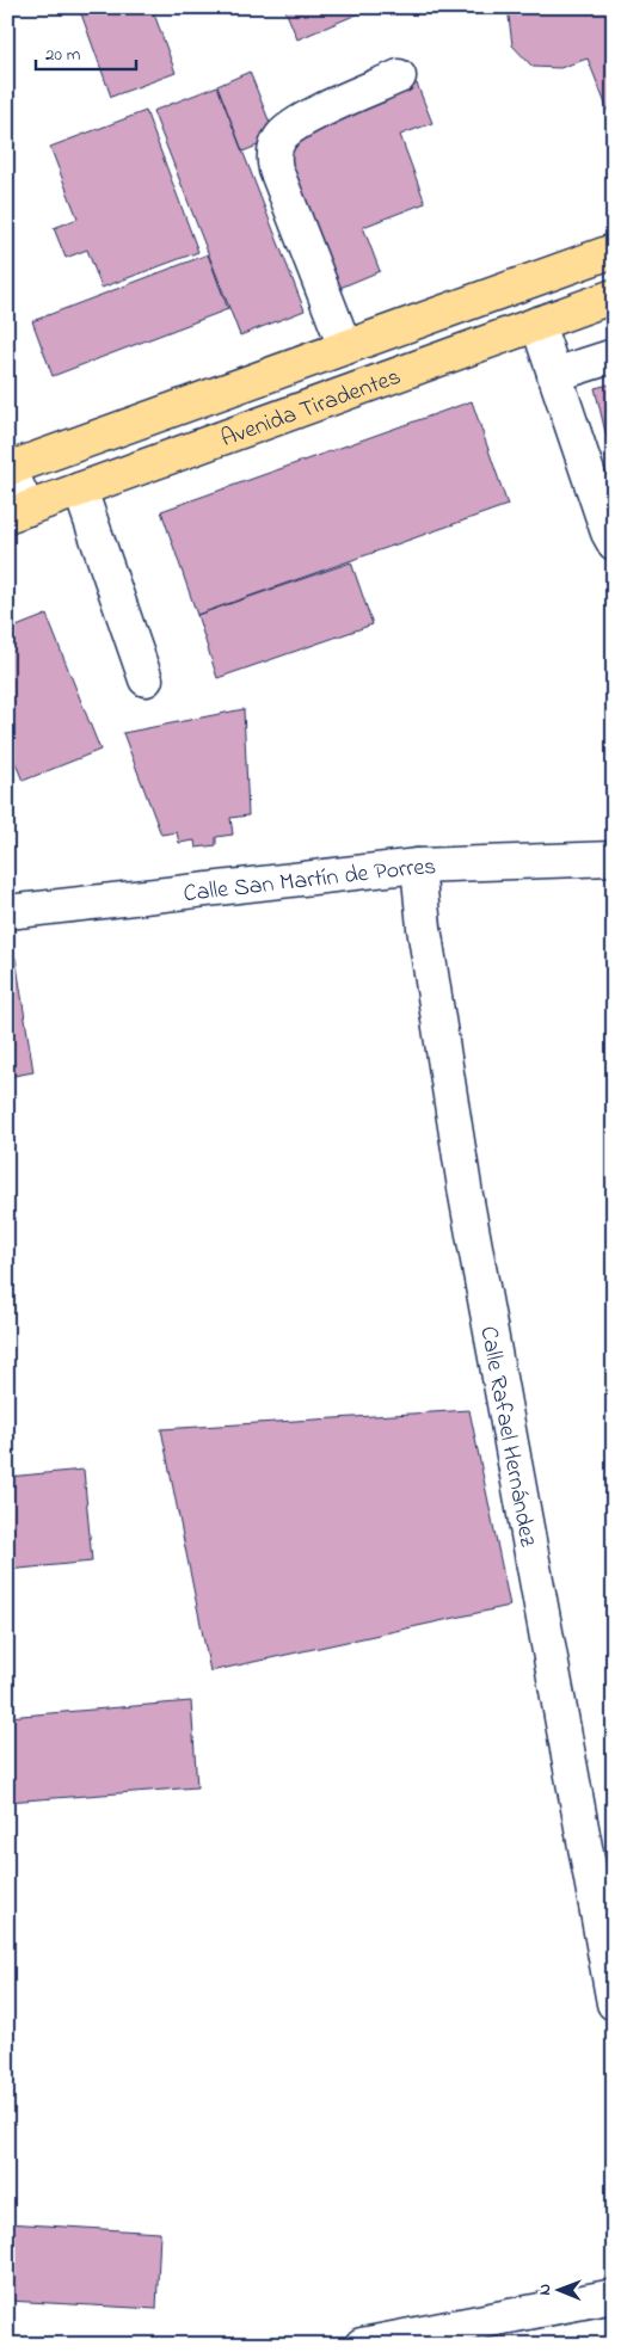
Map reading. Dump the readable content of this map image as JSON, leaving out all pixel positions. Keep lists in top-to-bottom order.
{
  "streets": {
    "main road": ["Avenida Tiradentes"],
    "street": ["Calle San Martín de Porres", "Calle Rafael Hernández"]
  },
  "crossings": [
    ["Calle San Martín de Porres", "Calle Rafael Hernández"]
  ],
  "scale_bar": "20 m",
  "north": "left"
}
